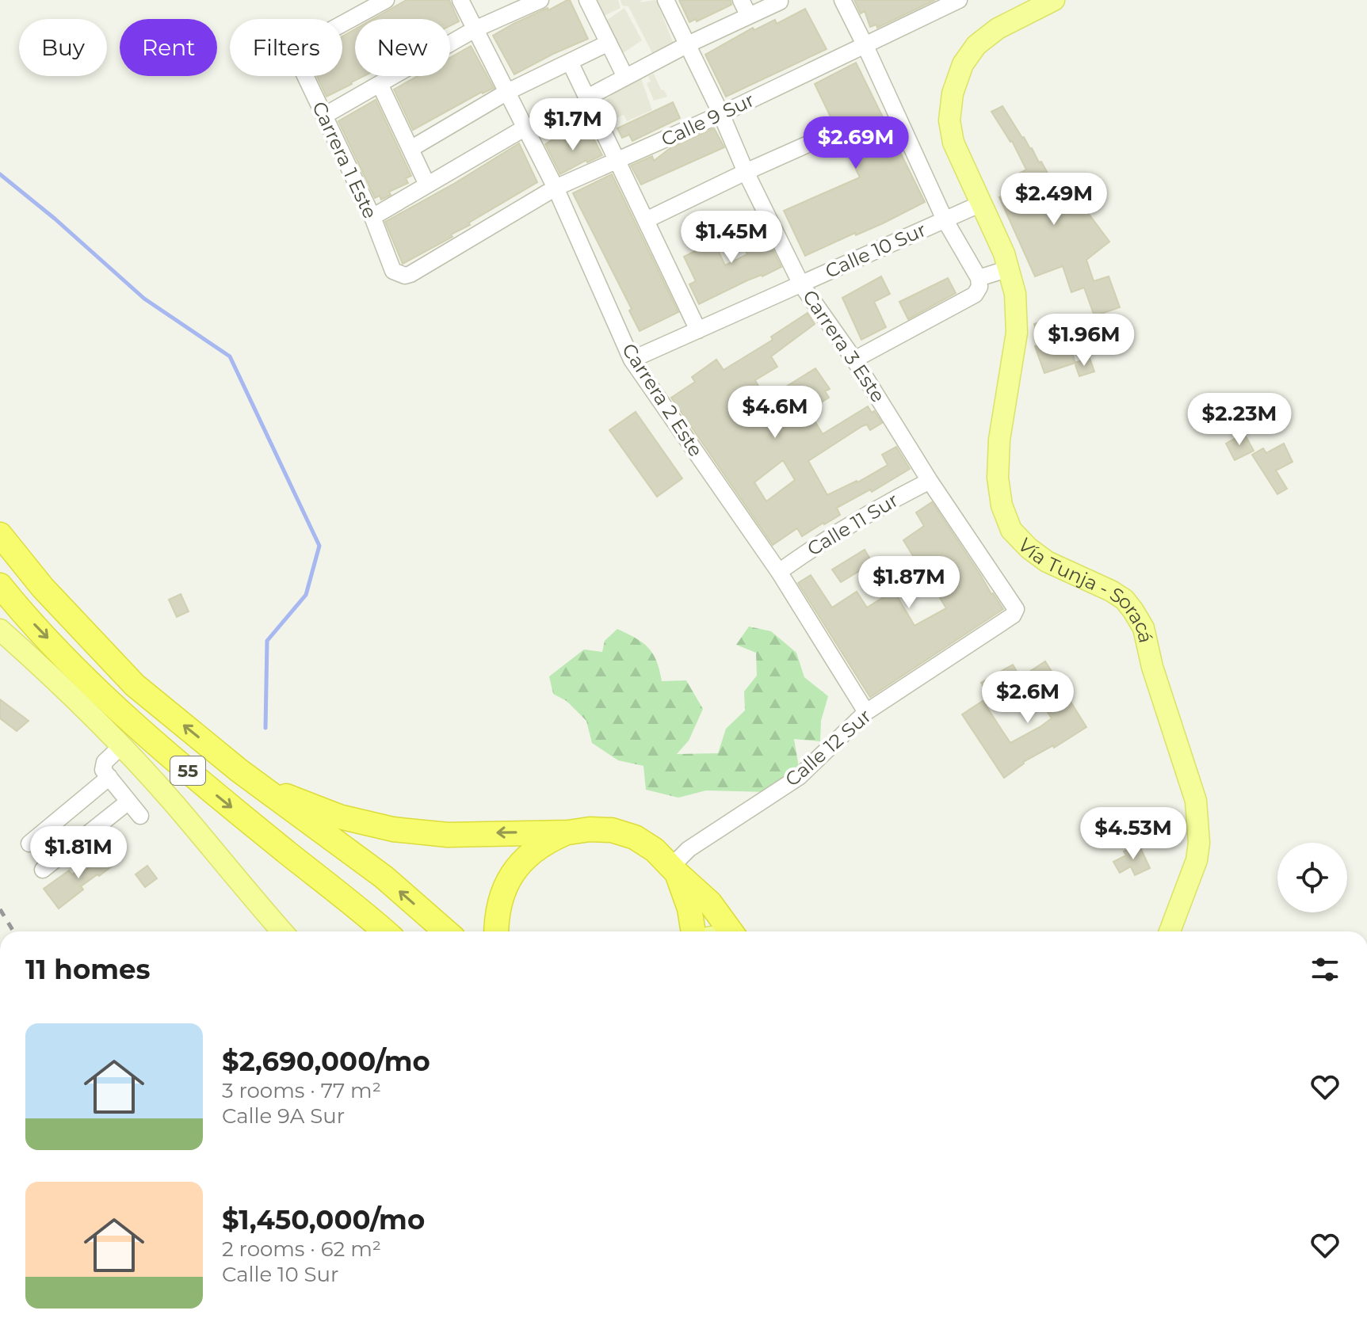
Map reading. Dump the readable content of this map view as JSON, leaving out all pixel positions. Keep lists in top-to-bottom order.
{
  "streets": {
    "highway": ["55"],
    "main road": ["Vía Tunja - Soracá"],
    "street": [
      "Calle 9 Sur",
      "Carrera 1 Este",
      "Calle 10 Sur",
      "Carrera 3 Este",
      "Carrera 2 Este",
      "Calle 11 Sur",
      "Calle 12 Sur"
    ]
  },
  "crossings": [
    ["Calle 9 Sur", "Carrera 1 Este"],
    ["Calle 9 Sur", "Carrera 3 Este"],
    ["Calle 9 Sur", "Carrera 2 Este"],
    ["Calle 10 Sur", "Carrera 3 Este"],
    ["Calle 10 Sur", "Carrera 2 Este"],
    ["Calle 10 Sur", "Vía Tunja - Soracá"],
    ["Carrera 3 Este", "Calle 11 Sur"],
    ["Carrera 3 Este", "Calle 12 Sur"],
    ["Carrera 2 Este", "Calle 11 Sur"],
    ["Carrera 2 Este", "Calle 12 Sur"]
  ],
  "page": {
    "chip": [
      "Buy",
      "Rent",
      "Filters",
      "New"
    ],
    "price": [
      "$1.7M",
      "$2.69M",
      "$2.49M",
      "$1.45M",
      "$1.96M",
      "$4.6M",
      "$2.23M",
      "$1.87M",
      "$2.6M",
      "$4.53M",
      "$1.81M"
    ],
    "heading": "11 homes",
    "list": [
      {
        "name": "$2,690,000/mo",
        "note": "3 rooms · 77 m² · Calle 9A Sur"
      },
      {
        "name": "$1,450,000/mo",
        "note": "2 rooms · 62 m² · Calle 10 Sur"
      }
    ]
  }
}
